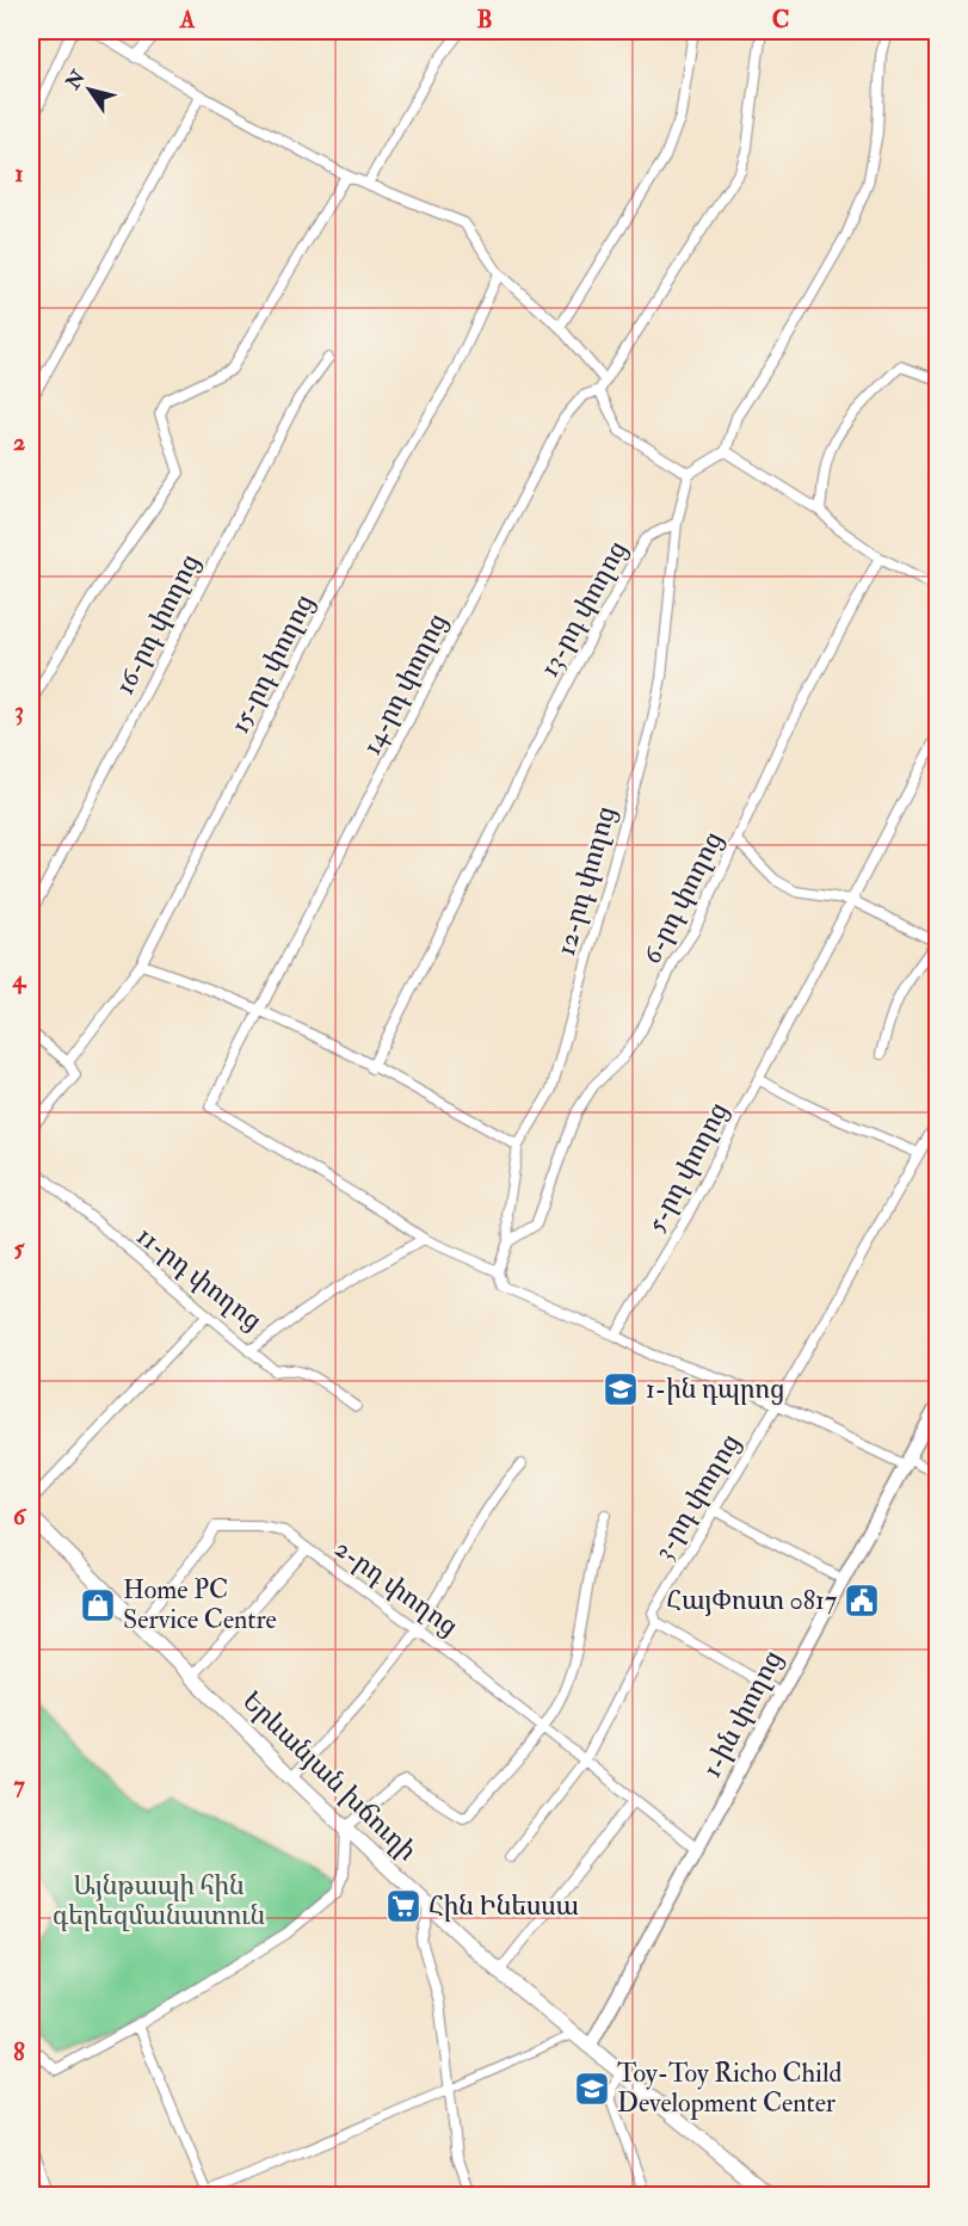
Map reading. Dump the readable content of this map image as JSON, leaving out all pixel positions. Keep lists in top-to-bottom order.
{
  "streets": {
    "main road": ["1-ին փողոց", "Երևանյան խճուղի"],
    "street": [
      "13-րդ փողոց",
      "16-րդ փողոց",
      "15-րդ փողոց",
      "14-րդ փողոց",
      "12-րդ փողոց",
      "6-րդ փողոց",
      "5-րդ փողոց",
      "11-րդ փողոց",
      "3-րդ փողոց",
      "2-րդ փողոց"
    ]
  },
  "crossings": [
    ["13-րդ փողոց", "12-րդ փողոց"],
    ["14-րդ փողոց", "11-րդ փողոց"],
    ["12-րդ փողոց", "6-րդ փողոց"],
    ["2-րդ փողոց", "1-ին փողոց"],
    ["2-րդ փողոց", "Երևանյան խճուղի"],
    ["1-ին փողոց", "Երևանյան խճուղի"]
  ],
  "parks": ["Այնթապի հին գերեզմանատուն"],
  "places": {
    "school or university": ["1-ին դպրոց", "Toy-Toy Richo Child Development Center"],
    "public building": ["ՀայՓոստ 0817"],
    "shop": ["Home PC Service Centre"],
    "supermarket": ["Հին Ինեսսա"]
  },
  "north": "top left",
  "grid": {
    "columns": ["A", "B", "C"],
    "rows": [
      "1",
      "2",
      "3",
      "4",
      "5",
      "6",
      "7",
      "8"
    ]
  }
}
